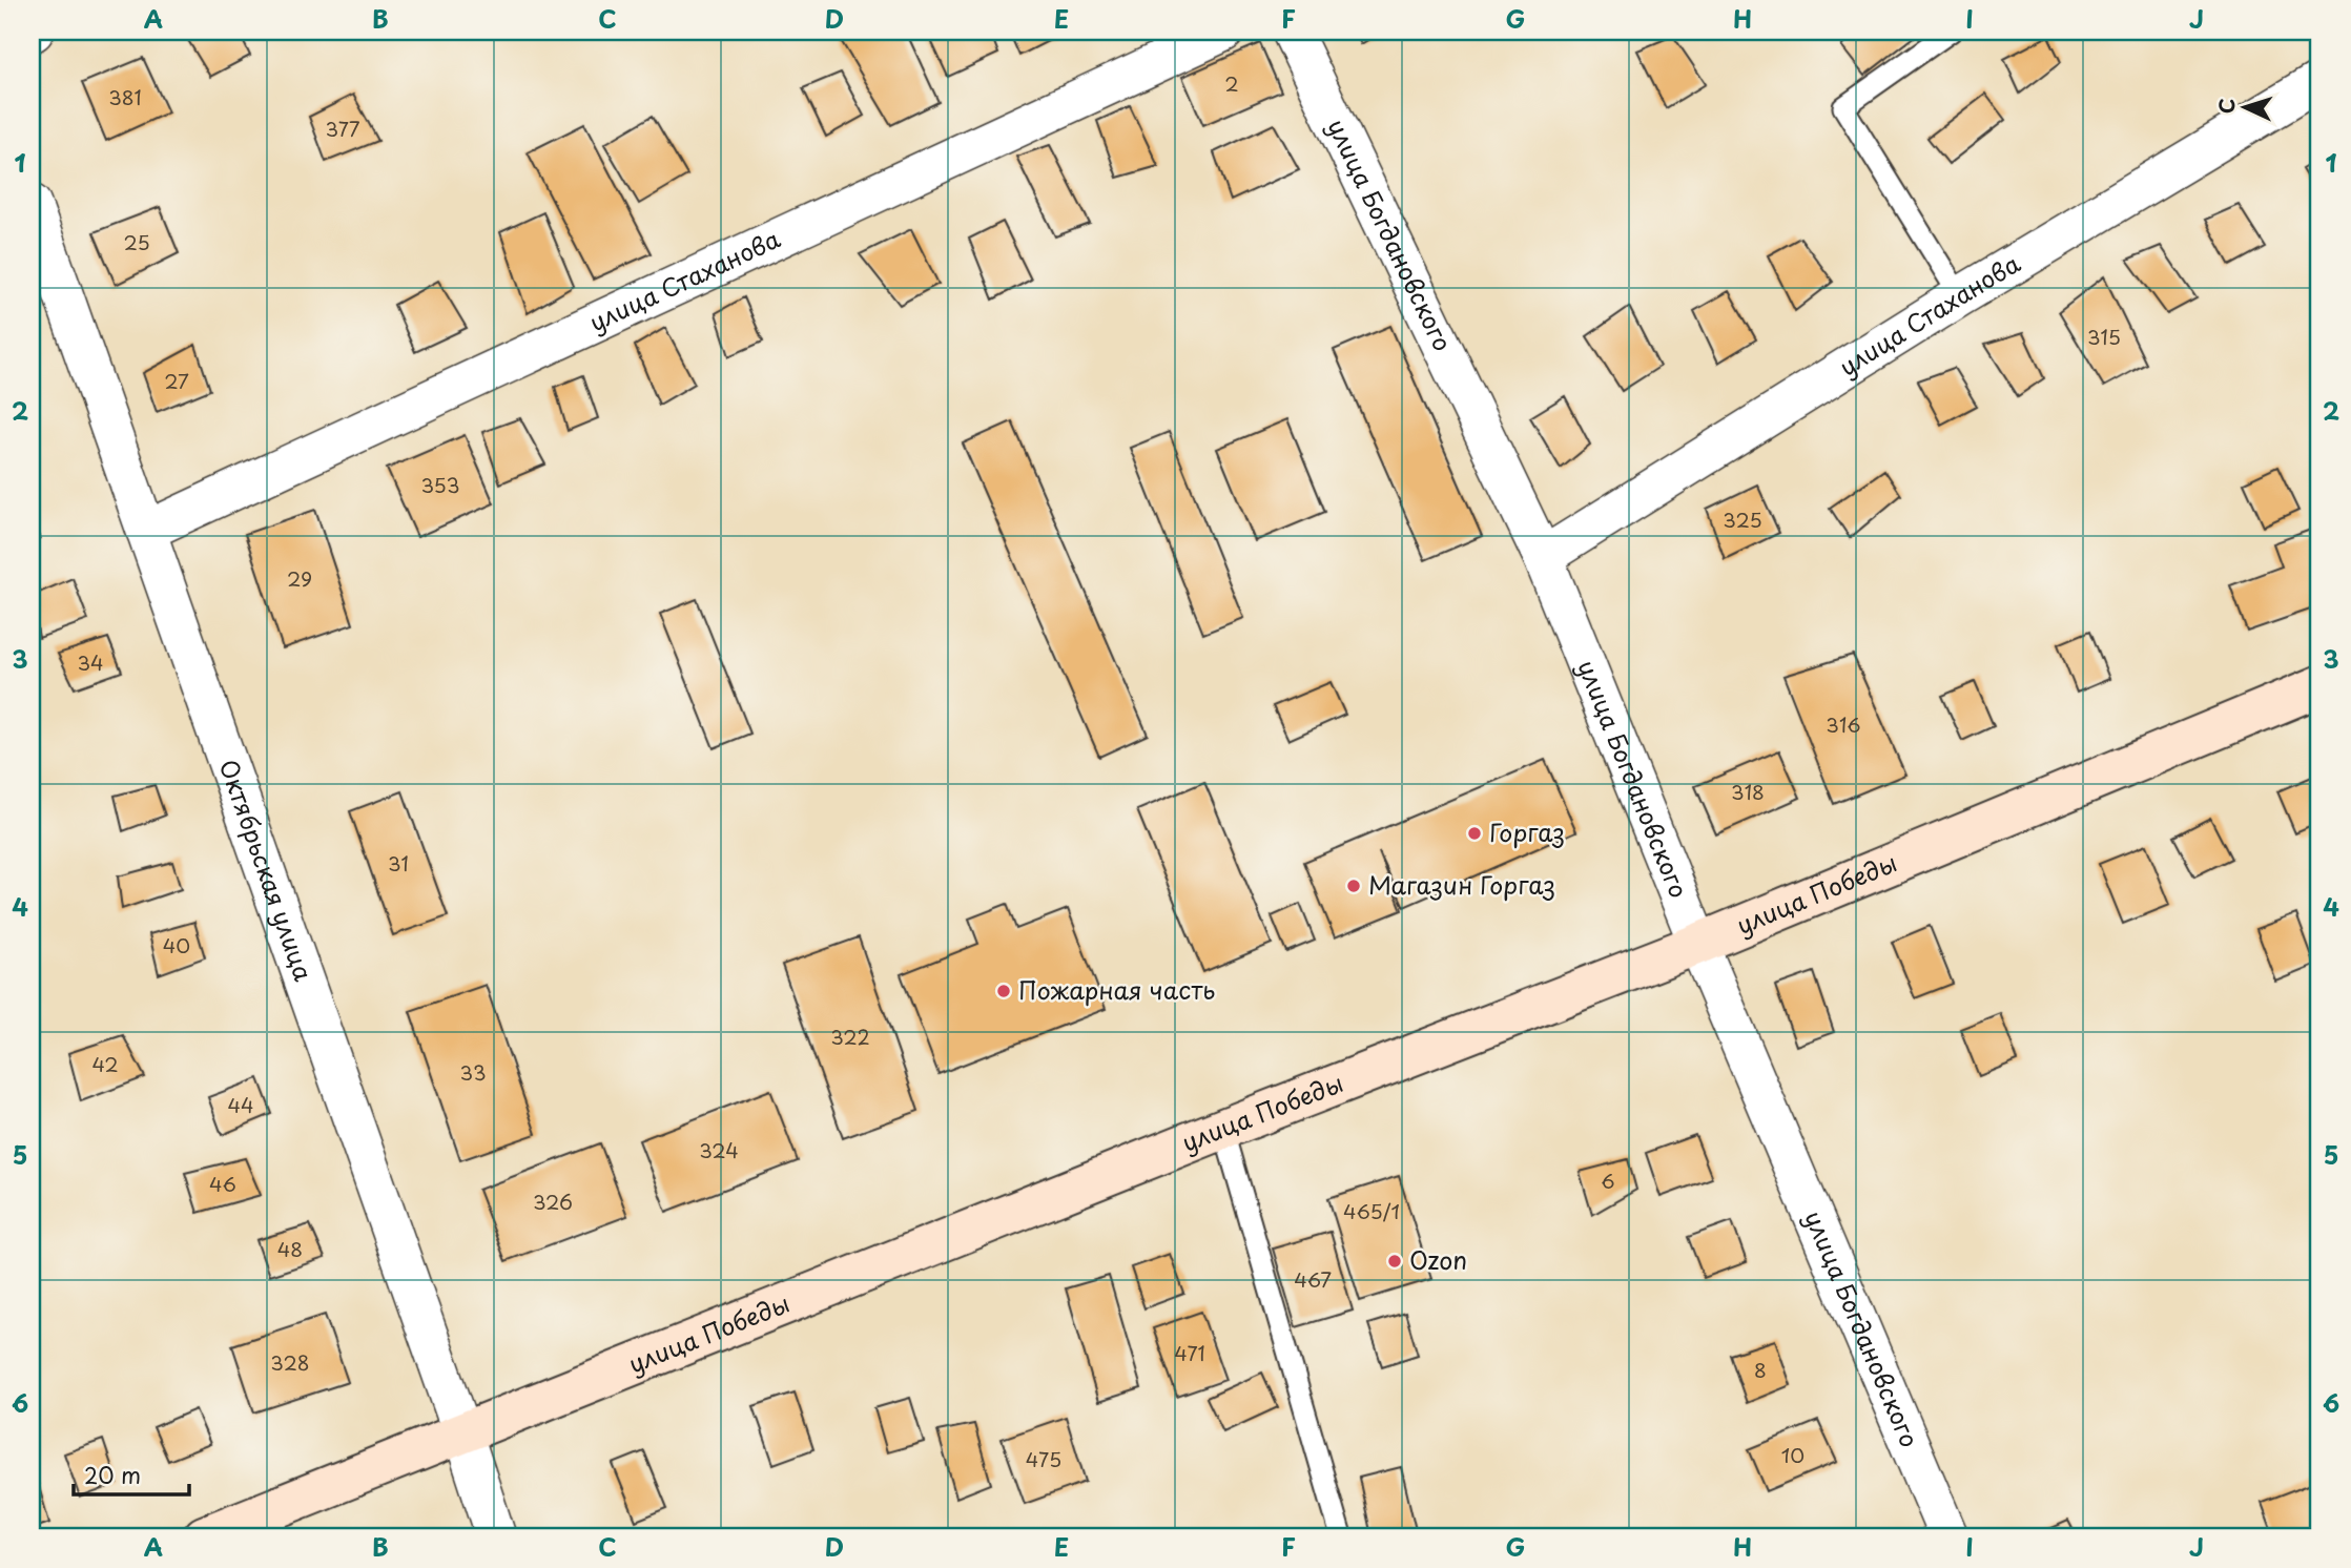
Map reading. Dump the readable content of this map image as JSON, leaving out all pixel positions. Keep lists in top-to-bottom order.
{
  "streets": {
    "street": [
      "улица Богдановского",
      "улица Стаханова",
      "Октябрьская улица",
      "улица Победы"
    ]
  },
  "crossings": [
    ["улица Богдановского", "улица Стаханова"],
    ["улица Богдановского", "улица Победы"],
    ["улица Стаханова", "Октябрьская улица"],
    ["Октябрьская улица", "улица Победы"]
  ],
  "places": [
    "Горгаз",
    "Магазин Горгаз",
    "Пожарная часть",
    "Ozon"
  ],
  "house_numbers": [
    "2",
    "381",
    "377",
    "25",
    "315",
    "27",
    "353",
    "325",
    "29",
    "34",
    "316",
    "318",
    "31",
    "40",
    "322",
    "42",
    "33",
    "44",
    "324",
    "6",
    "46",
    "326",
    "465/1",
    "48",
    "467",
    "471",
    "328",
    "8",
    "10",
    "475"
  ],
  "scale_bar": "20 m",
  "north": "left",
  "grid": {
    "columns": [
      "A",
      "B",
      "C",
      "D",
      "E",
      "F",
      "G",
      "H",
      "I",
      "J"
    ],
    "rows": [
      "1",
      "2",
      "3",
      "4",
      "5",
      "6"
    ]
  }
}
